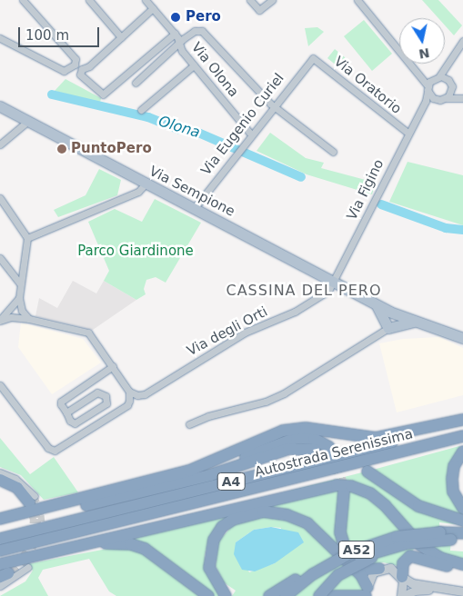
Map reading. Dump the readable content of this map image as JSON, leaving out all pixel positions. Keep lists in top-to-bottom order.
{
  "streets": {
    "highway": ["Autostrada Serenissima", "A4", "A52"],
    "main road": ["Via Sempione"],
    "street": [
      "Via Olona",
      "Via Oratorio",
      "Via Eugenio Curiel",
      "Via Figino",
      "Via degli Orti"
    ]
  },
  "crossings": [
    ["Via Olona", "Via Eugenio Curiel"],
    ["Via Oratorio", "Via Eugenio Curiel"],
    ["Via Oratorio", "Via Figino"],
    ["Via Eugenio Curiel", "Via Sempione"],
    ["Via Figino", "Via Sempione"],
    ["Via Figino", "Via degli Orti"],
    ["Via Sempione", "Via degli Orti"]
  ],
  "districts": ["CASSINA DEL PERO"],
  "water": ["Olona"],
  "parks": ["Parco Giardinone"],
  "places": ["Pero", "PuntoPero"],
  "scale_bar": "100 m",
  "north": "bottom"
}
